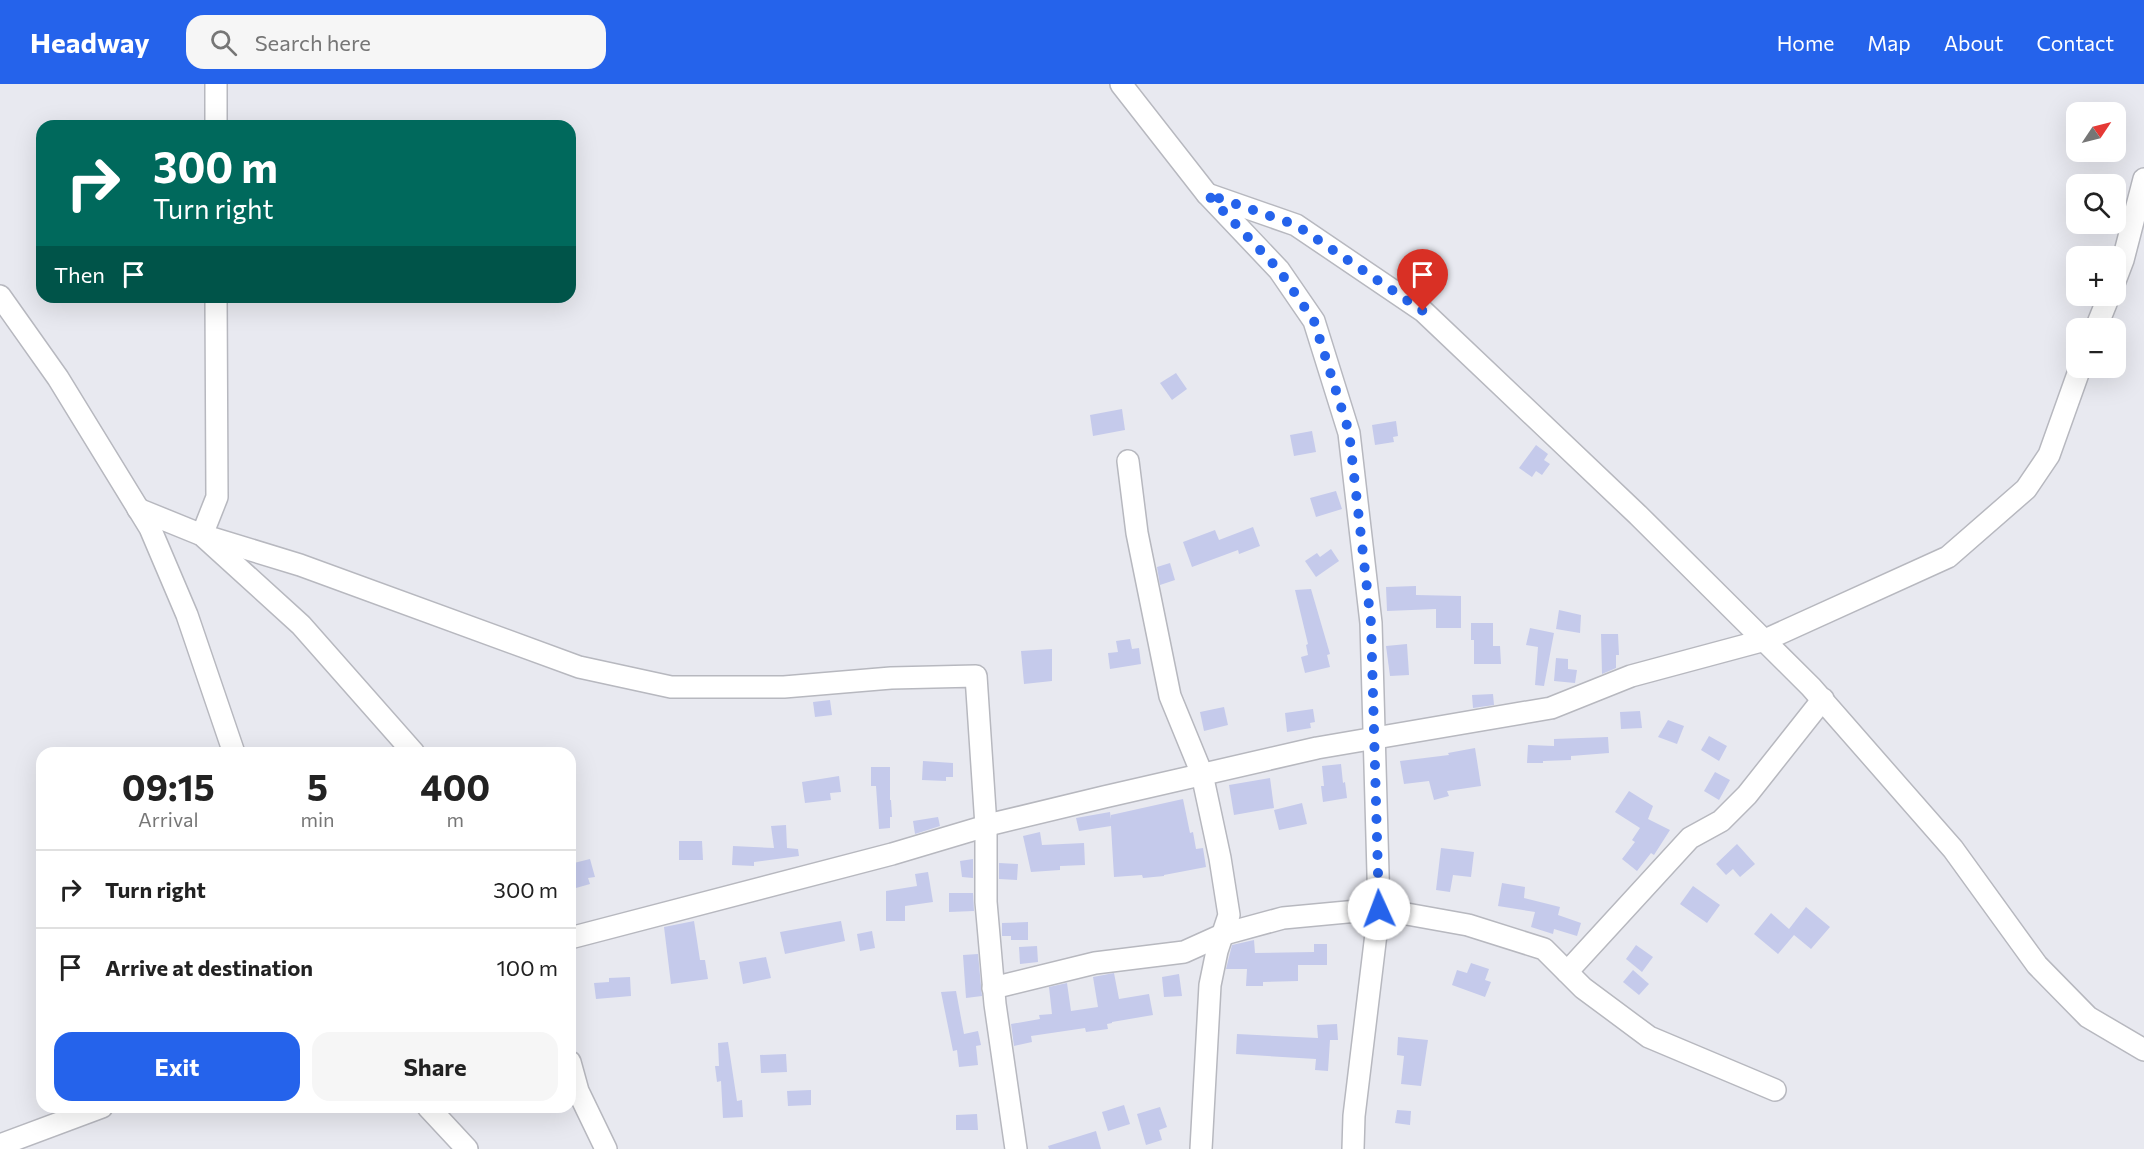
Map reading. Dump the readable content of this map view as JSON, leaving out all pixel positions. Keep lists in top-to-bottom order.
{
  "north": "top right",
  "page": {
    "header": "Headway",
    "search": "Search here",
    "nav": [
      "Home",
      "Map",
      "About",
      "Contact"
    ],
    "map_buttons": ["+", "−"],
    "turn": ["300 m", "Turn right"],
    "then": "Then",
    "eta": [
      "09:15",
      "Arrival",
      "5",
      "min",
      "400",
      "m"
    ],
    "list": [
      {
        "name": "Turn right",
        "value": "300 m"
      },
      {
        "name": "Arrive at destination",
        "value": "100 m"
      }
    ],
    "buttons": ["Exit", "Share"]
  }
}
